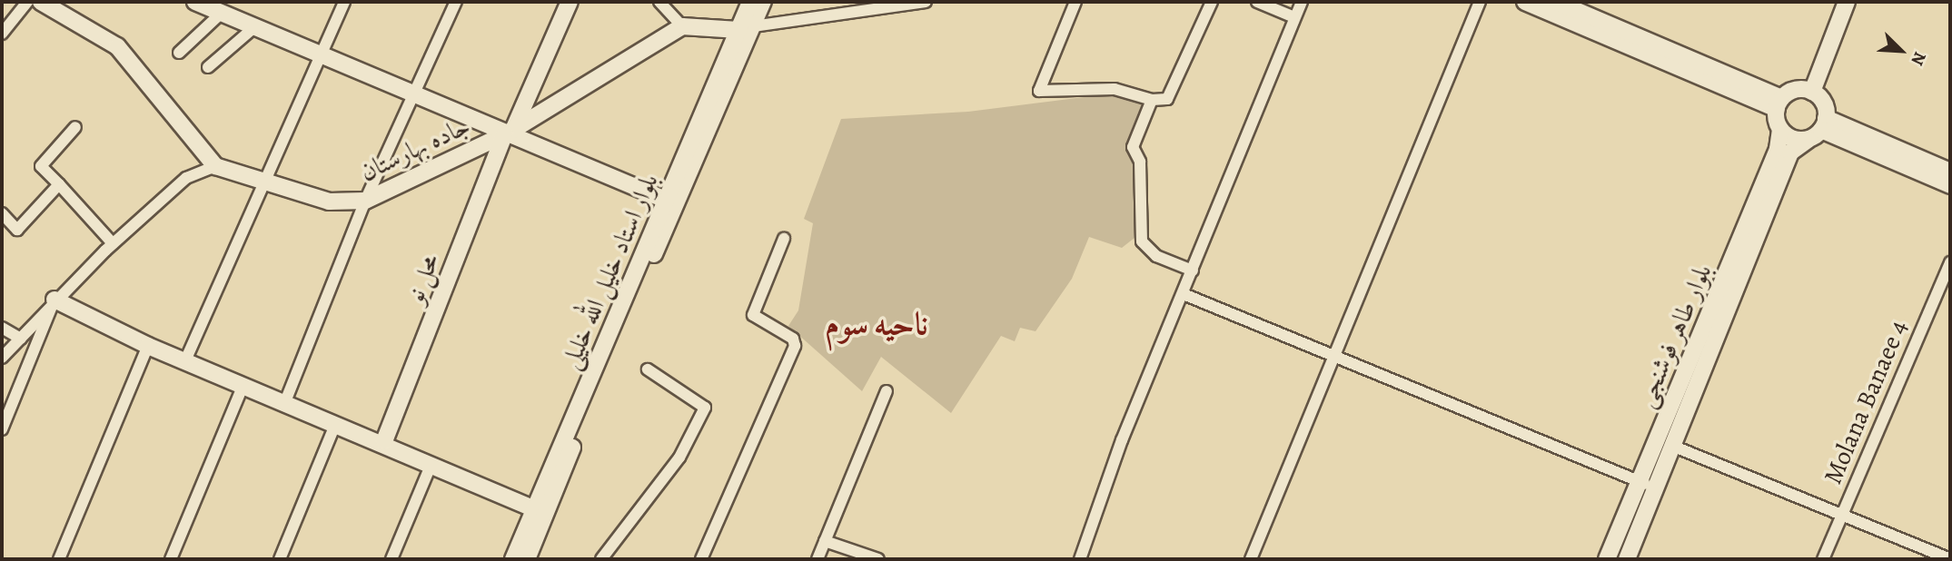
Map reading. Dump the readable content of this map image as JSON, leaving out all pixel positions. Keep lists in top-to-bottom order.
{
  "streets": {
    "street": [
      "جاده بهارستان",
      "بلوار استاد خلیل الله خلیلی",
      "محل نو",
      "بلوار طاهر فوشنجی",
      "Molana Banaee 4"
    ]
  },
  "crossings": [
    ["جاده بهارستان", "محل نو"]
  ],
  "districts": ["ناحیه سوم"],
  "north": "bottom right"
}
